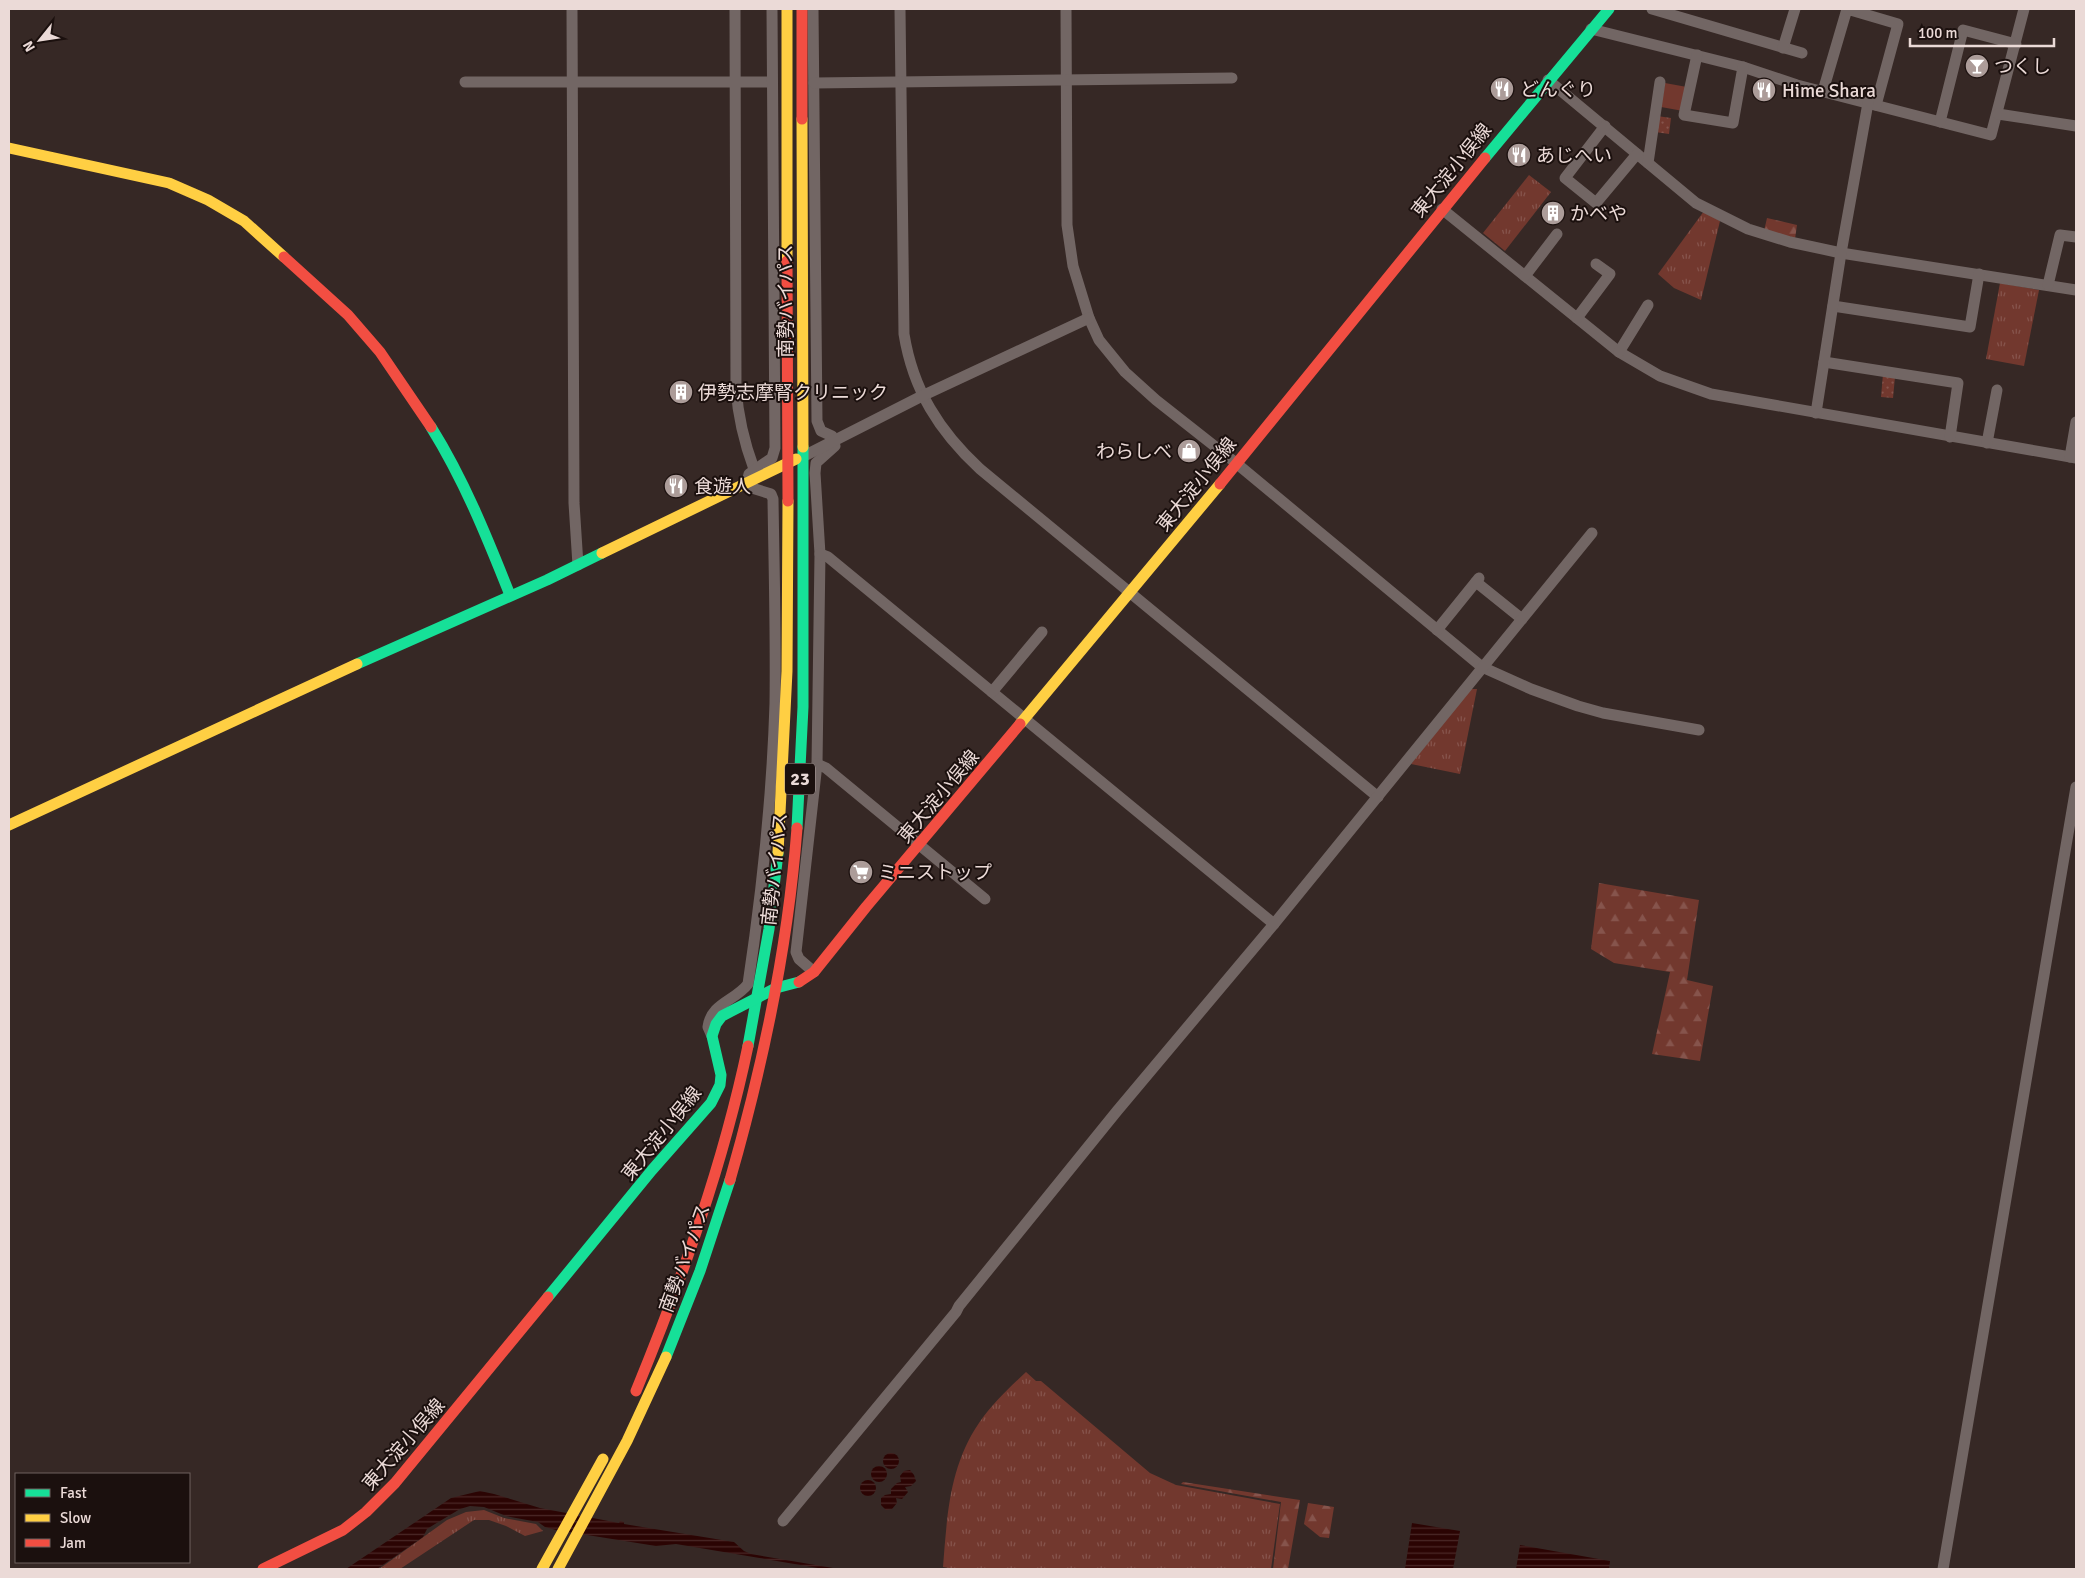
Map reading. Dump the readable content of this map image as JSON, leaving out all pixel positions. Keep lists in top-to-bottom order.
{
  "streets": {
    "main road": ["東大淀小俣線", "南勢バイパス", "23"]
  },
  "crossings": [
    ["東大淀小俣線", "南勢バイパス"]
  ],
  "places": {
    "bar": ["つくし"],
    "restaurant": [
      "どんぐり",
      "Hime Shara",
      "あじへい",
      "食遊人"
    ],
    "building": ["かべや", "伊勢志摩腎クリニック"],
    "shop": ["わらしべ"],
    "supermarket": ["ミニストップ"]
  },
  "legend": ["Fast", "Slow", "Jam"],
  "scale_bar": "100 m",
  "north": "bottom left"
}
